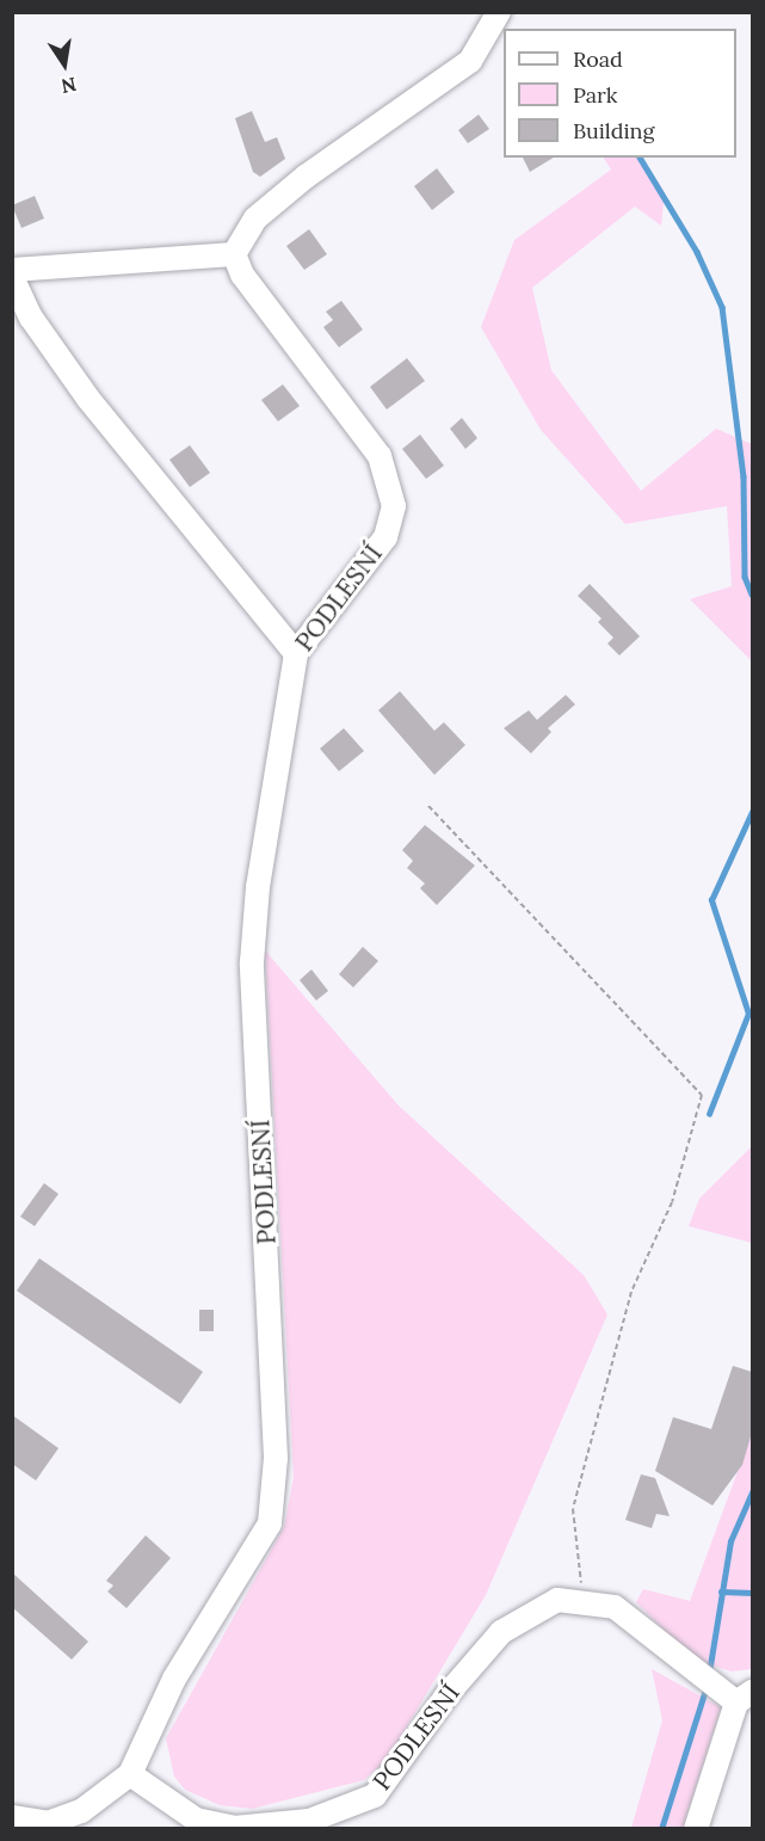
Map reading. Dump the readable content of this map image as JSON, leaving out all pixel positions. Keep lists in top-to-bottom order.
{
  "streets": {
    "street": ["PODLESNÍ"]
  },
  "legend": ["Road", "Park", "Building"],
  "north": "bottom"
}
